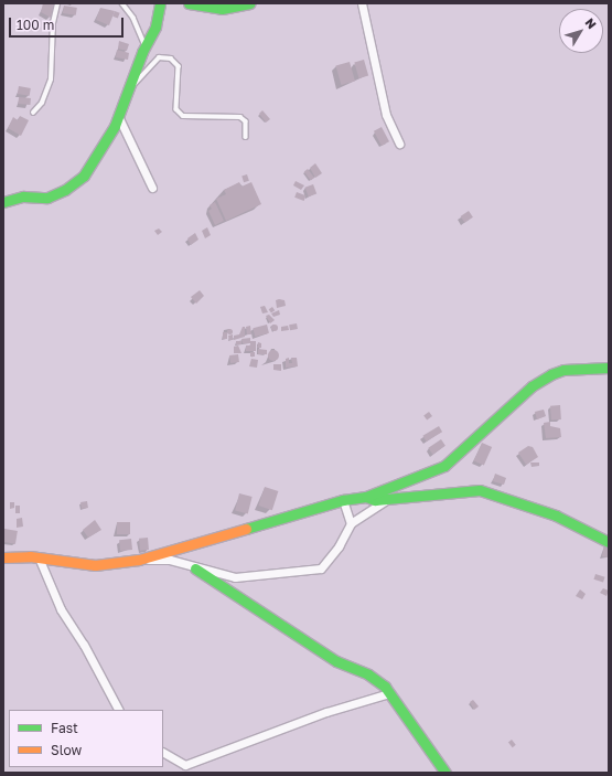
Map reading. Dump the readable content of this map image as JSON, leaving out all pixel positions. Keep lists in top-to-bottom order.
{
  "legend": ["Fast", "Slow"],
  "scale_bar": "100 m",
  "north": "top right"
}
